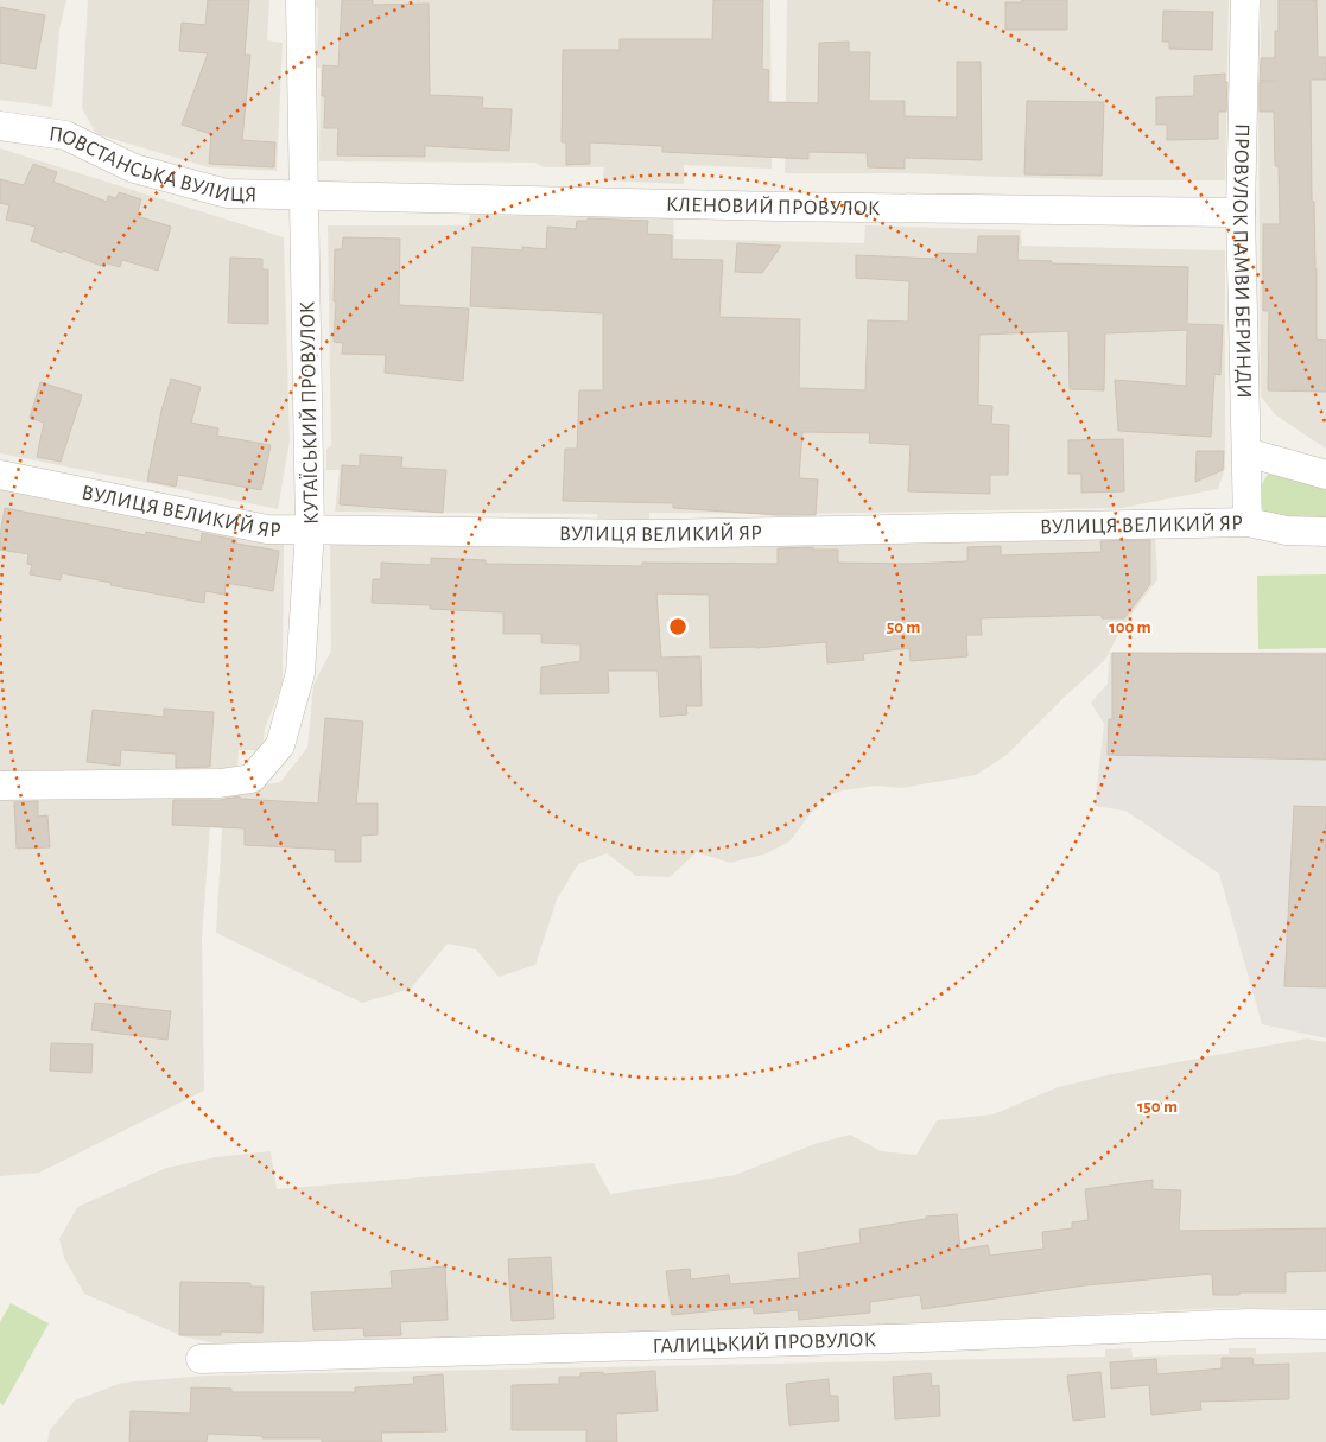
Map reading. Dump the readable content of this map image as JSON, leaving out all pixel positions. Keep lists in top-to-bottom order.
{
  "streets": {
    "street": [
      "ПОВСТАНСЬКА ВУЛИЦЯ",
      "КЛЕНОВИЙ ПРОВУЛОК",
      "ПРОВУЛОК ПАМВИ БЕРИНДИ",
      "КУТАЇСЬКИЙ ПРОВУЛОК",
      "ВУЛИЦЯ ВЕЛИКИЙ ЯР",
      "ГАЛИЦЬКИЙ ПРОВУЛОК"
    ]
  },
  "crossings": [
    ["ПОВСТАНСЬКА ВУЛИЦЯ", "КЛЕНОВИЙ ПРОВУЛОК"],
    ["ПОВСТАНСЬКА ВУЛИЦЯ", "КУТАЇСЬКИЙ ПРОВУЛОК"],
    ["КЛЕНОВИЙ ПРОВУЛОК", "ПРОВУЛОК ПАМВИ БЕРИНДИ"],
    ["КЛЕНОВИЙ ПРОВУЛОК", "КУТАЇСЬКИЙ ПРОВУЛОК"],
    ["ПРОВУЛОК ПАМВИ БЕРИНДИ", "ВУЛИЦЯ ВЕЛИКИЙ ЯР"],
    ["КУТАЇСЬКИЙ ПРОВУЛОК", "ВУЛИЦЯ ВЕЛИКИЙ ЯР"]
  ],
  "rings": ["50 m", "100 m", "150 m"]
}
